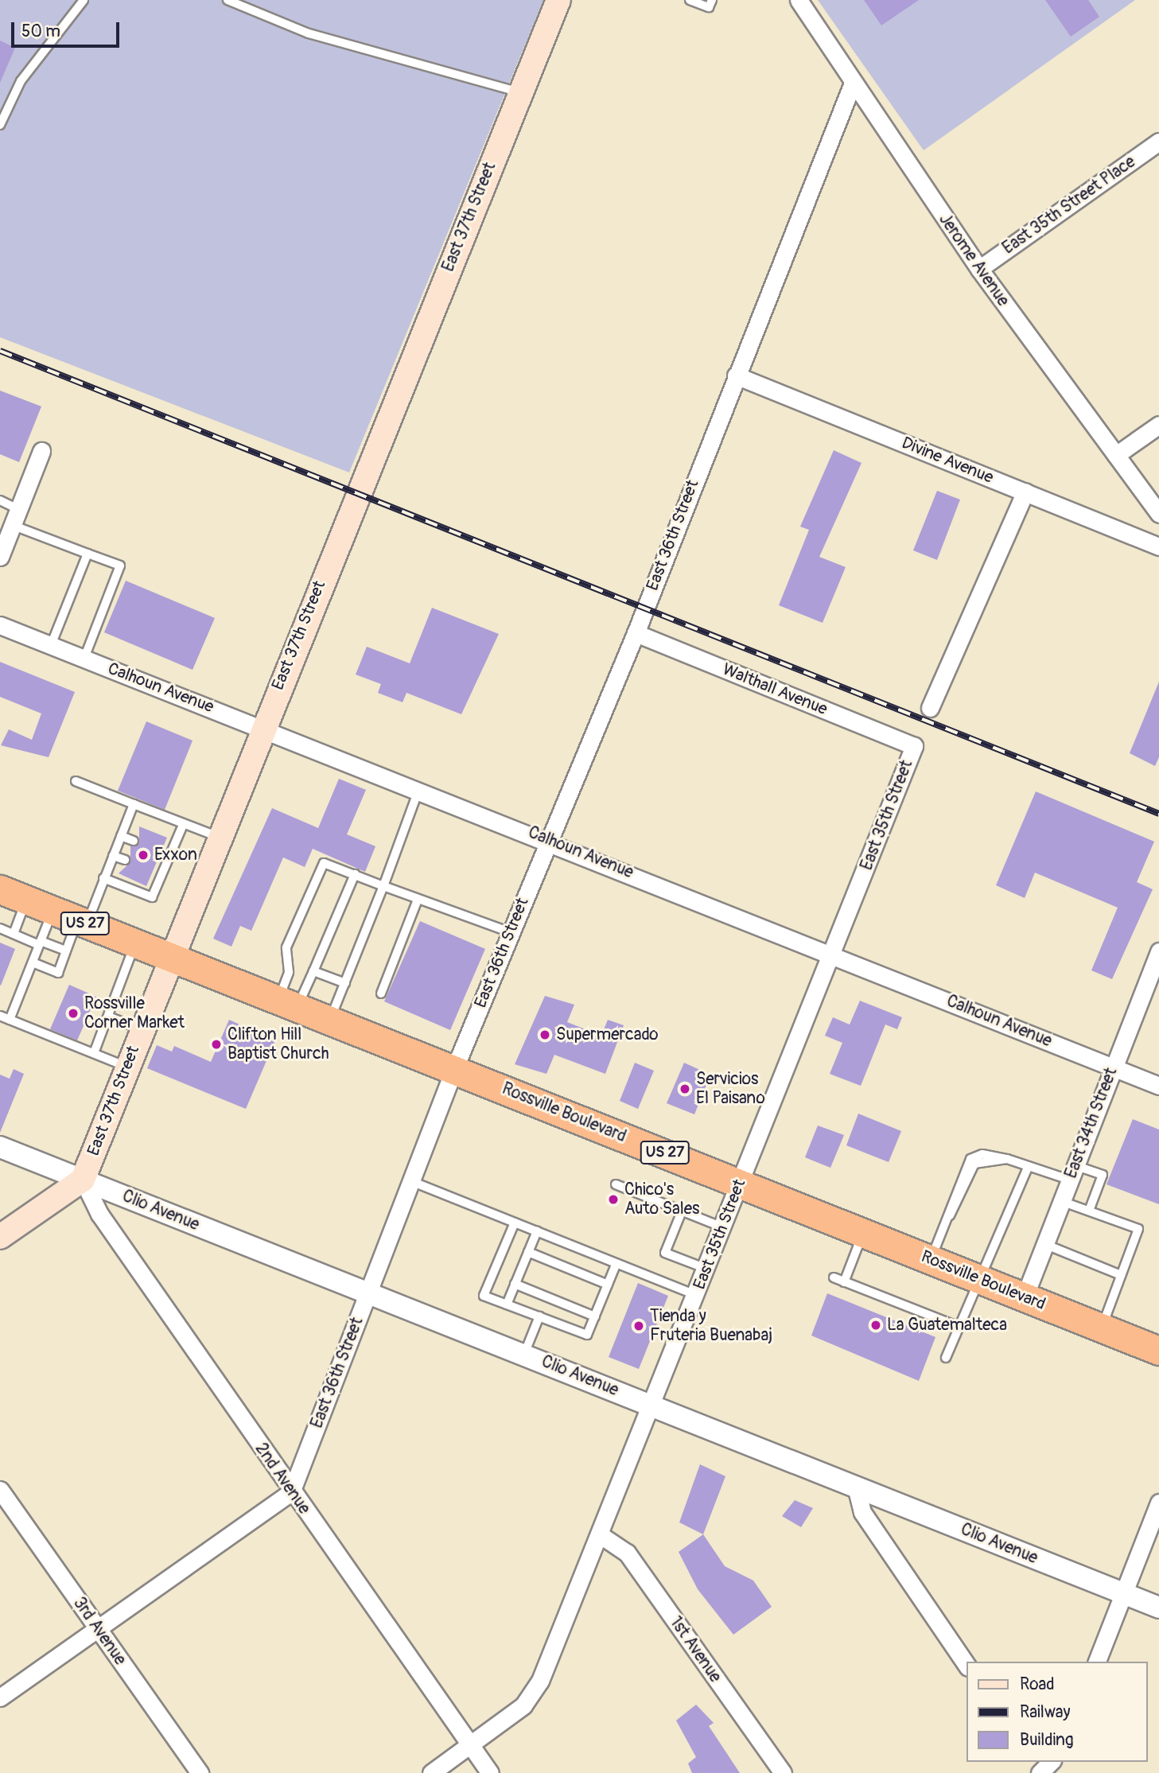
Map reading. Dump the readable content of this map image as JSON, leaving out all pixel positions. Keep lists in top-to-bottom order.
{
  "streets": {
    "highway": ["US 27", "Rossville Boulevard"],
    "main road": ["East 37th Street"],
    "street": [
      "East 35th Street Place",
      "Jerome Avenue",
      "Divine Avenue",
      "East 36th Street",
      "Calhoun Avenue",
      "Walthall Avenue",
      "East 35th Street",
      "East 34th Street",
      "Clio Avenue",
      "2nd Avenue",
      "3rd Avenue",
      "1st Avenue"
    ]
  },
  "crossings": [
    ["East 35th Street Place", "Jerome Avenue"],
    ["East 37th Street", "Calhoun Avenue"],
    ["East 37th Street", "Rossville Boulevard"],
    ["East 37th Street", "Clio Avenue"],
    ["East 37th Street", "2nd Avenue"],
    ["Jerome Avenue", "East 36th Street"],
    ["Divine Avenue", "East 36th Street"],
    ["East 36th Street", "Calhoun Avenue"],
    ["East 36th Street", "Walthall Avenue"],
    ["East 36th Street", "Rossville Boulevard"],
    ["East 36th Street", "Clio Avenue"],
    ["East 36th Street", "2nd Avenue"],
    ["Calhoun Avenue", "East 35th Street"],
    ["Calhoun Avenue", "East 34th Street"],
    ["Walthall Avenue", "East 35th Street"],
    ["East 35th Street", "Rossville Boulevard"],
    ["East 35th Street", "Clio Avenue"],
    ["East 35th Street", "2nd Avenue"],
    ["East 35th Street", "1st Avenue"],
    ["Rossville Boulevard", "East 34th Street"],
    ["Clio Avenue", "2nd Avenue"]
  ],
  "places": [
    "Exxon",
    "Rossville Corner Market",
    "Supermercado",
    "Clifton Hill Baptist Church",
    "Servicios El Paisano",
    "Chico's Auto Sales",
    "La Guatemalteca",
    "Tienda y Fruteria Buenabaj"
  ],
  "legend": ["Road", "Railway", "Building"],
  "scale_bar": "50 m"
}
